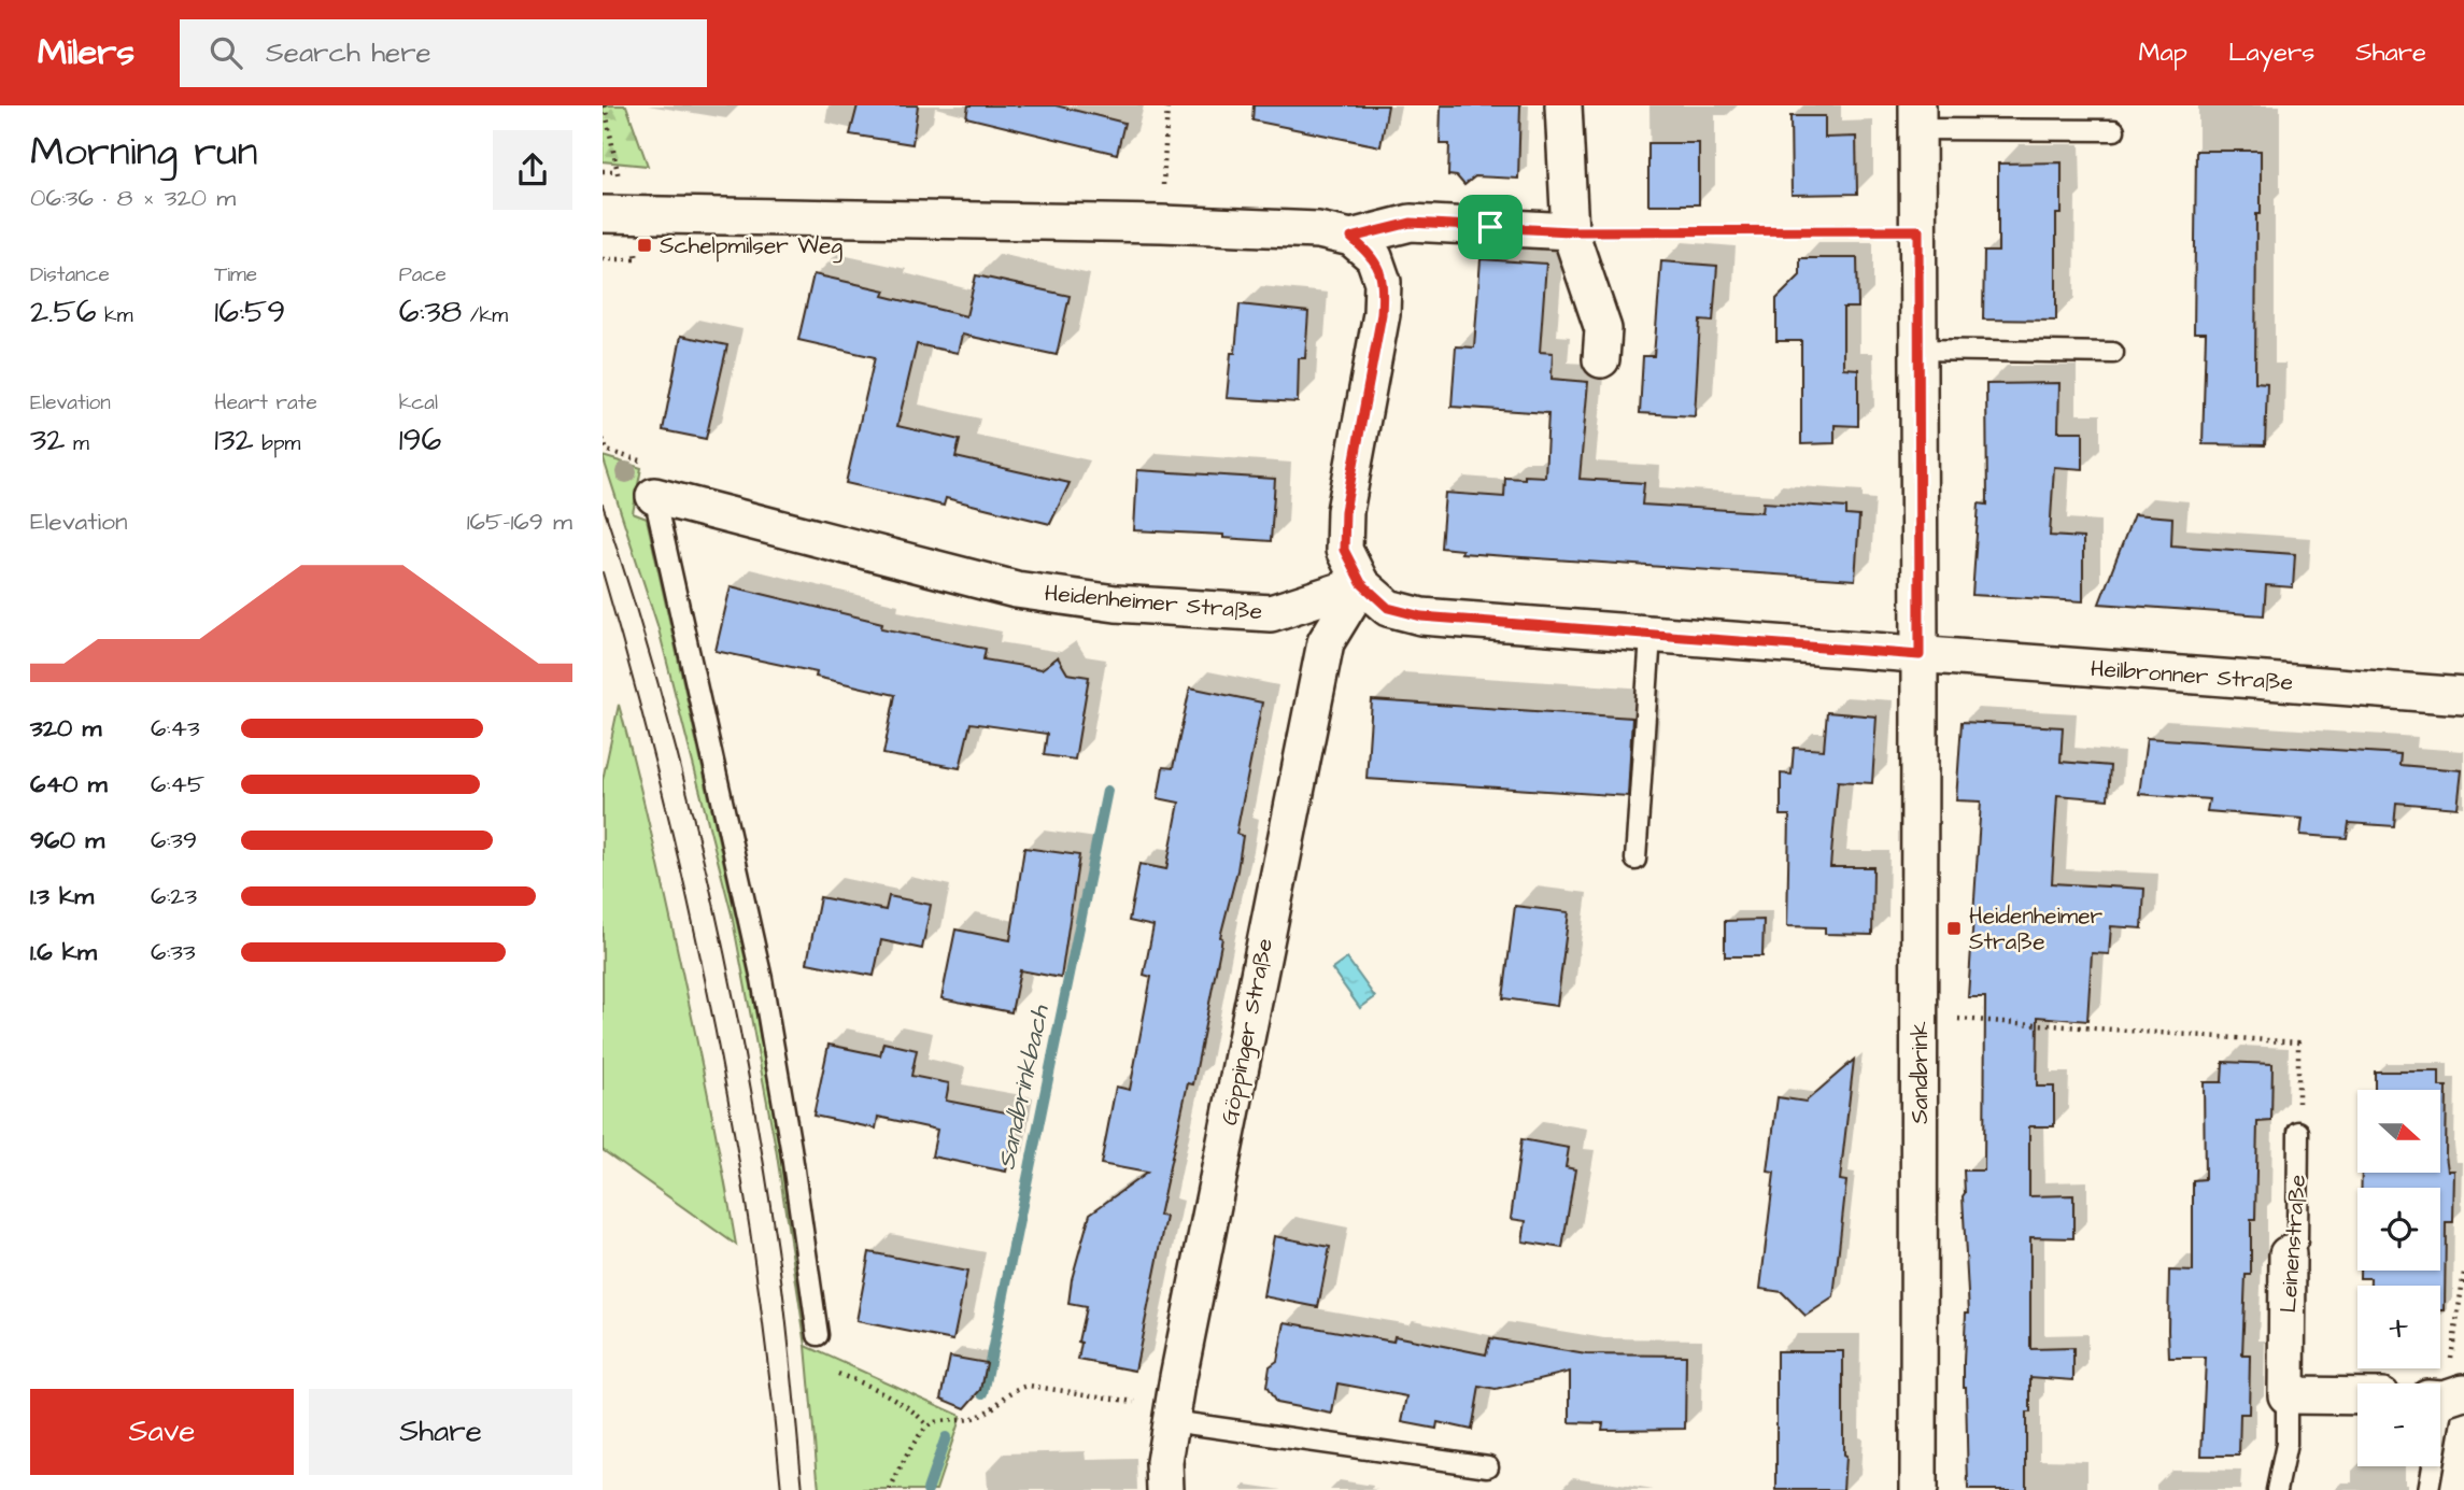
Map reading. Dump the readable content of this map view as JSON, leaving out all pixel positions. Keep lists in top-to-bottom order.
{
  "streets": {
    "street": [
      "Heidenheimer Straße",
      "Heilbronner Straße",
      "Göppinger Straße",
      "Sandbrink",
      "Leinenstraße"
    ]
  },
  "crossings": [
    ["Heidenheimer Straße", "Göppinger Straße"],
    ["Heilbronner Straße", "Sandbrink"]
  ],
  "water": ["Sandbrinkbach"],
  "places": {
    "transit": ["Schelpmilser Weg", "Heidenheimer Straße"]
  },
  "north": "right",
  "page": {
    "header": "Milers",
    "search": "Search here",
    "nav": ["Map", "Layers", "Share"],
    "heading": ["Morning run", "06:36 · 8 × 320 m"],
    "stats": [
      ["Distance", "2.56 km"],
      ["Time", "16:59"],
      ["Pace", "6:38 /km"],
      ["Elevation", "32 m"],
      ["Heart rate", "132 bpm"],
      ["kcal", "196"]
    ],
    "chart": ["Elevation", "165–169 m"],
    "list": [
      {
        "name": "320 m",
        "note": "6:43"
      },
      {
        "name": "640 m",
        "note": "6:45"
      },
      {
        "name": "960 m",
        "note": "6:39"
      },
      {
        "name": "1.3 km",
        "note": "6:23"
      },
      {
        "name": "1.6 km",
        "note": "6:33"
      }
    ],
    "map_buttons": ["+", "−"],
    "buttons": ["Save", "Share"]
  }
}
